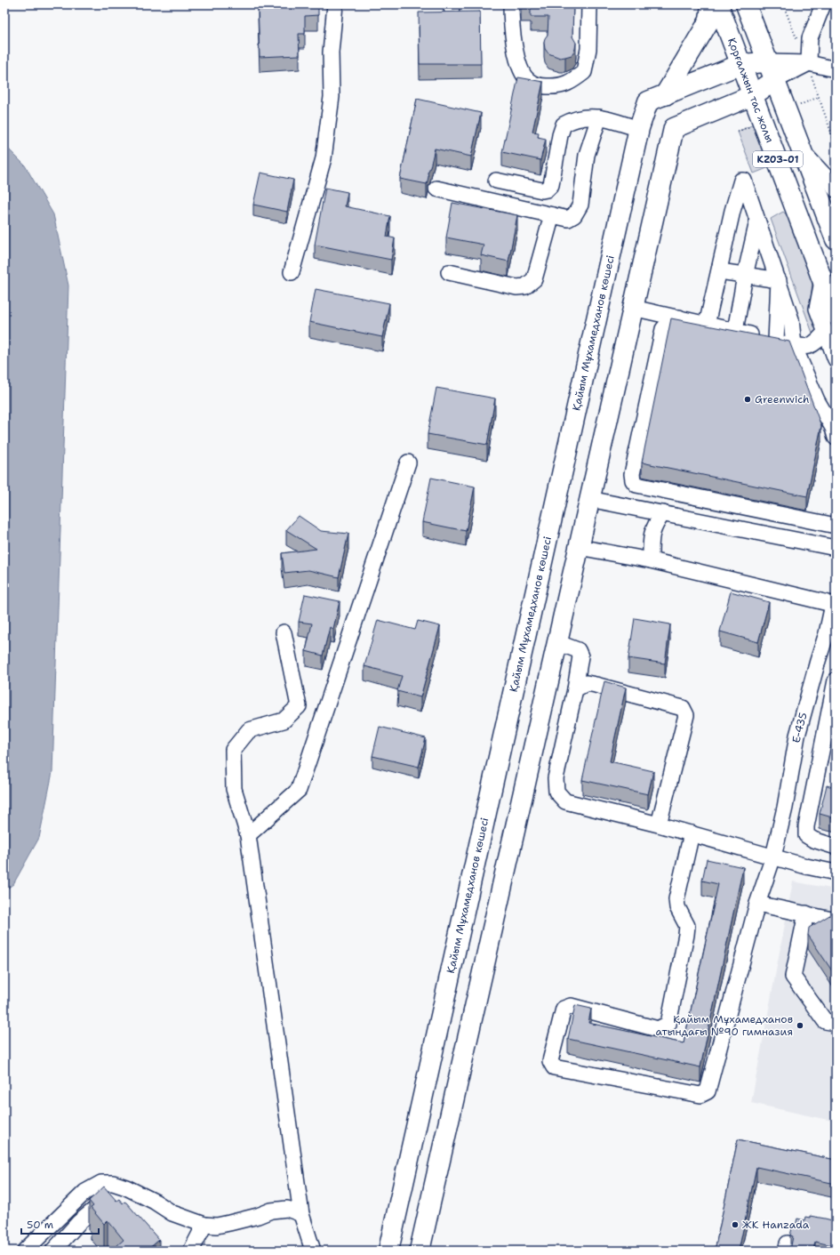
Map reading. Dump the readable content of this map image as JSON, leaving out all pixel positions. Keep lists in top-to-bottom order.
{
  "streets": {
    "main road": ["Қорғалжын тас жолы", "KZ03-01", "Қайым Мұхамедханов көшесі"],
    "street": ["Е-435"]
  },
  "crossings": [
    ["Қорғалжын тас жолы", "Қайым Мұхамедханов көшесі"],
    ["KZ03-01", "Қайым Мұхамедханов көшесі"]
  ],
  "places": ["Greenwich", "Қайым Мұхамедханов атындағы №90 гимназия", "ЖК Hanzada"],
  "scale_bar": "50 m"
}
